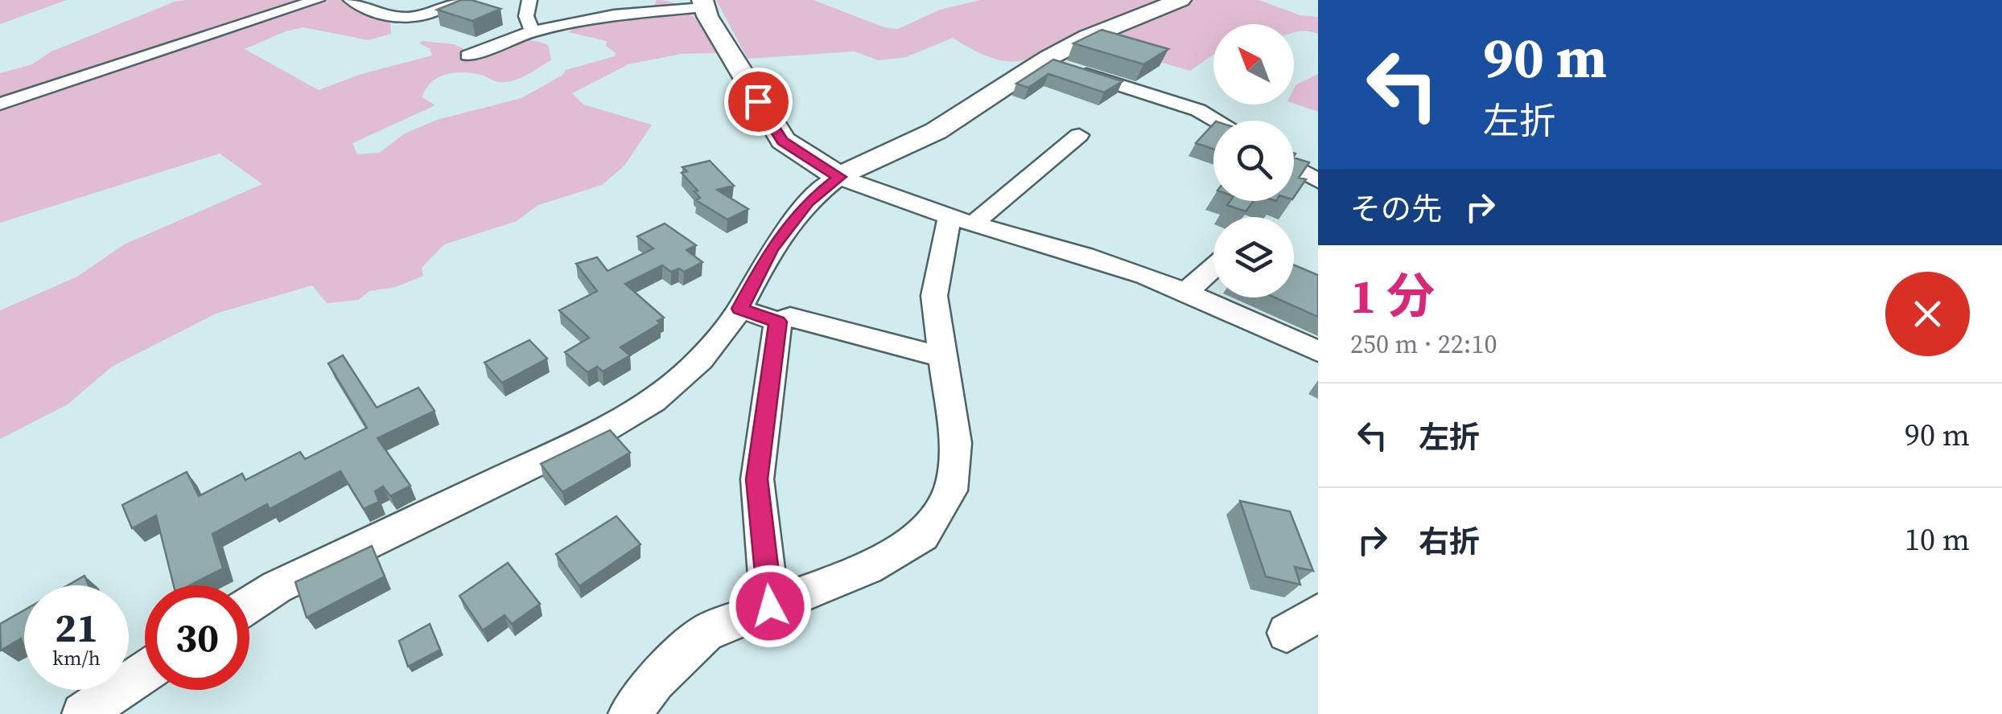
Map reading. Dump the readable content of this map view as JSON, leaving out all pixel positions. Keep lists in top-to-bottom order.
{
  "north": "top left",
  "page": {
    "turn": ["90 m", "左折"],
    "then": "その先",
    "heading": ["1 分", "250 m · 22:10"],
    "list": [
      {
        "name": "左折",
        "value": "90 m"
      },
      {
        "name": "右折",
        "value": "10 m"
      }
    ],
    "speed": "21 km/h",
    "limit": "30"
  }
}
